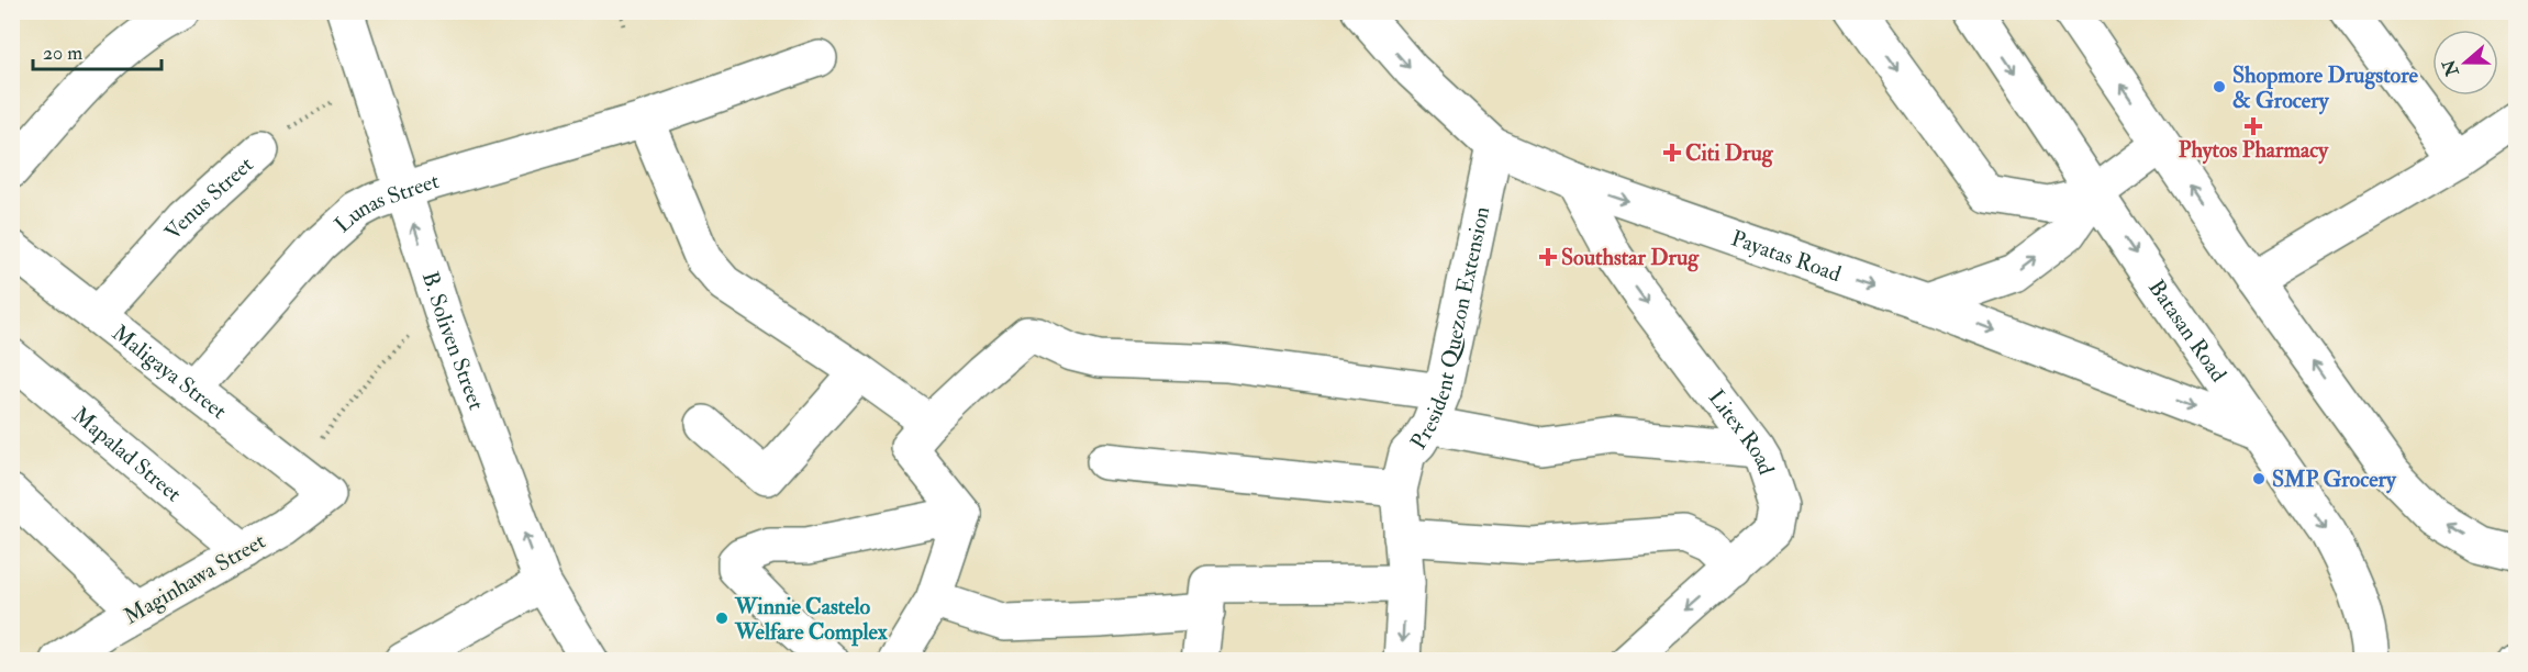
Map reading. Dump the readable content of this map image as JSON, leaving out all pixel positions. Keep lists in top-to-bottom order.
{
  "streets": {
    "street": [
      "Venus Street",
      "Lunas Street",
      "Payatas Road",
      "President Quezon Extension",
      "Batasan Road",
      "B. Soliven Street",
      "Maligaya Street",
      "Litex Road",
      "Mapalad Street",
      "Maginhawa Street"
    ]
  },
  "crossings": [
    ["Venus Street", "Maligaya Street"],
    ["Lunas Street", "B. Soliven Street"],
    ["Lunas Street", "Maligaya Street"],
    ["Payatas Road", "President Quezon Extension"],
    ["Payatas Road", "Batasan Road"],
    ["Payatas Road", "Litex Road"],
    ["Maligaya Street", "Maginhawa Street"],
    ["Mapalad Street", "Maginhawa Street"]
  ],
  "one_way": ["B. Soliven Street"],
  "places": {
    "other": ["Shopmore Drugstore & Grocery", "SMP Grocery", "Winnie Castelo Welfare Complex"],
    "health": ["Phytos Pharmacy", "Citi Drug", "Southstar Drug"]
  },
  "scale_bar": "20 m",
  "north": "left"
}
